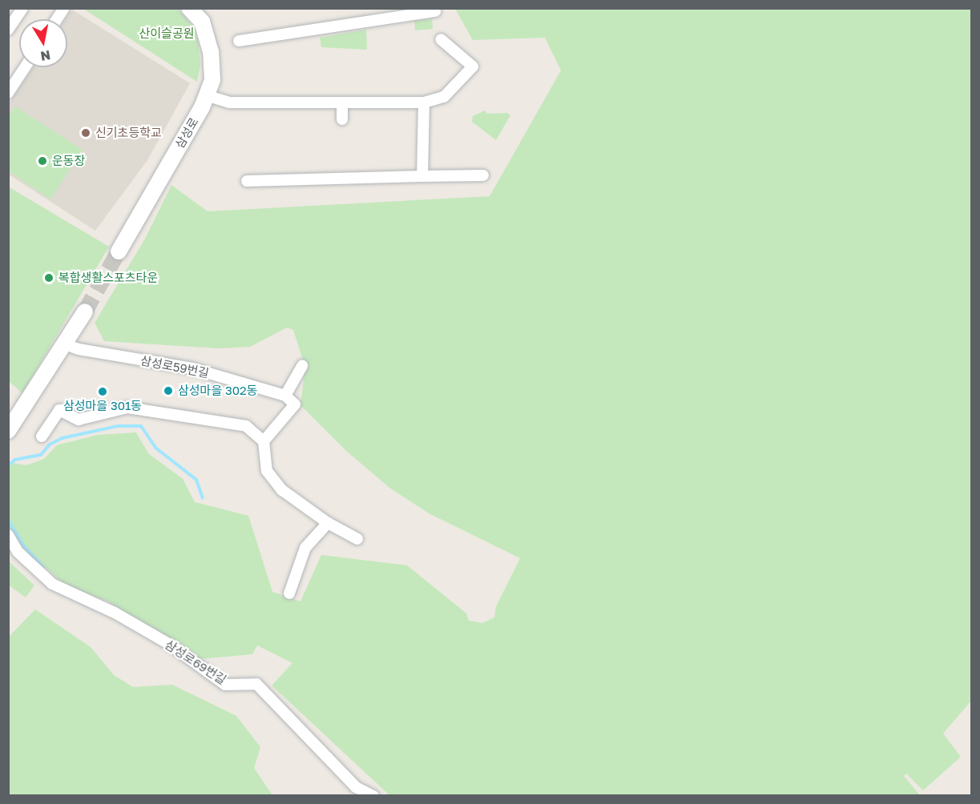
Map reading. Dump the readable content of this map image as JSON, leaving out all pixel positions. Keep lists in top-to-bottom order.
{
  "streets": {
    "street": ["삼성로", "삼성로59번길", "삼성로69번길"]
  },
  "parks": ["산이슬공원"],
  "places": [
    "신기초등학교",
    "운동장",
    "복합생활스포츠타운",
    "삼성마을 302동",
    "삼성마을 301동"
  ],
  "north": "bottom"
}
